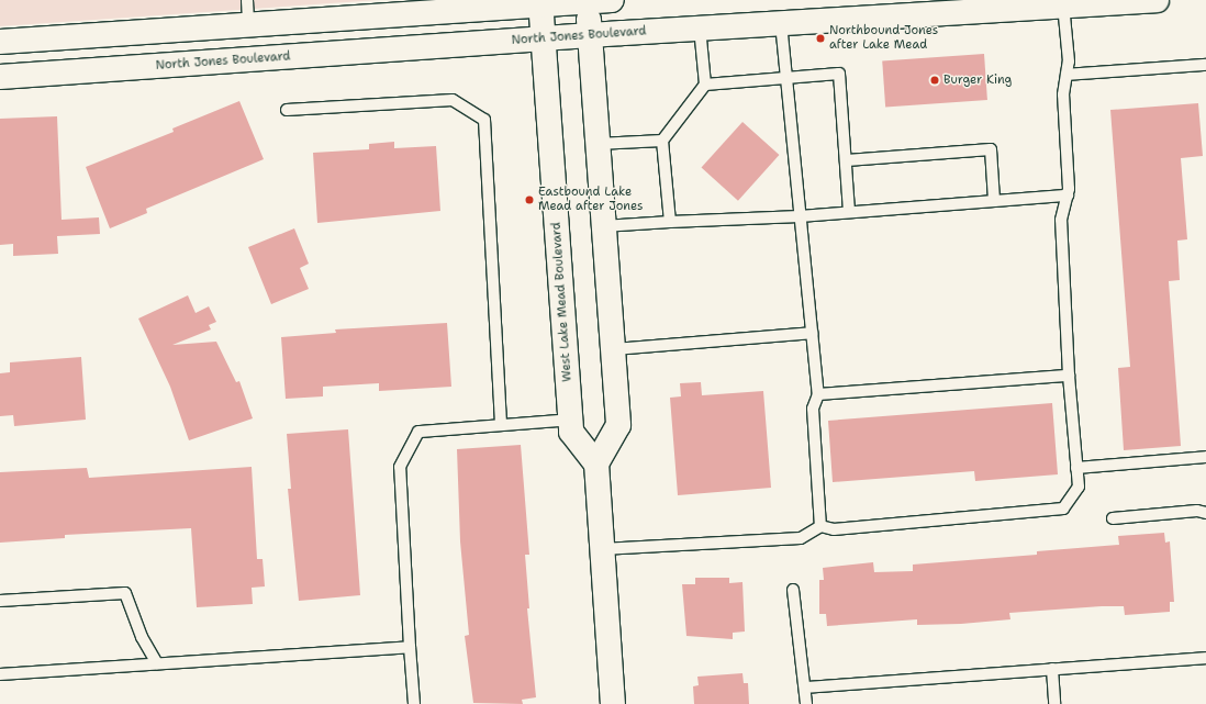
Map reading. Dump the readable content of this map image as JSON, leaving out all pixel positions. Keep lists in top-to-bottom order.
{
  "streets": {
    "main road": ["North Jones Boulevard", "West Lake Mead Boulevard"]
  },
  "crossings": [
    ["North Jones Boulevard", "West Lake Mead Boulevard"]
  ],
  "places": ["Northbound Jones after Lake Mead", "Burger King", "Eastbound Lake Mead after Jones"]
}
